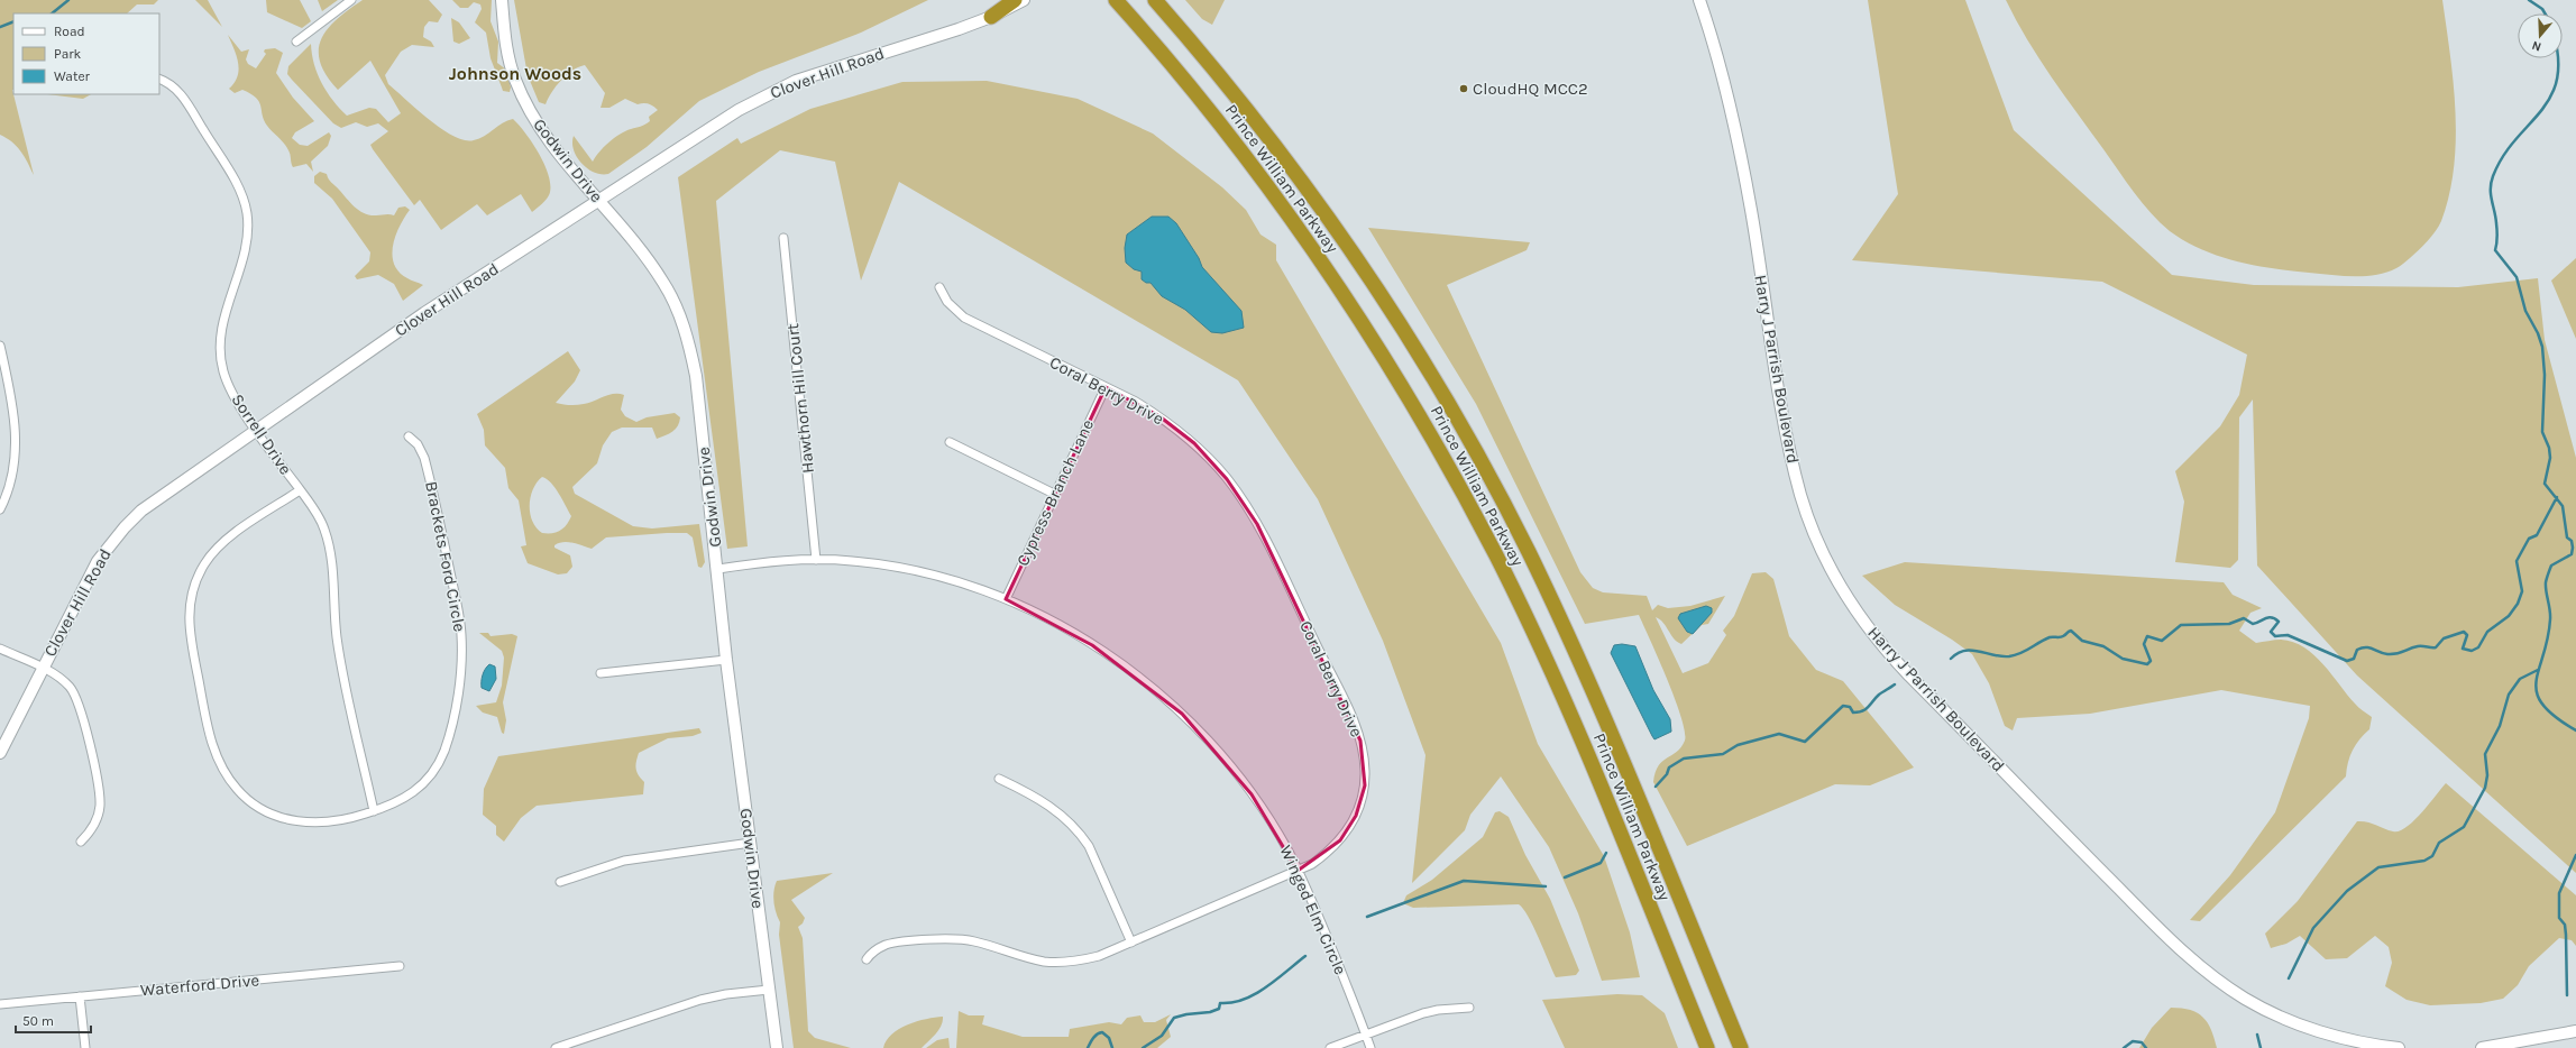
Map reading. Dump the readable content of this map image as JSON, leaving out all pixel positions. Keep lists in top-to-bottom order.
{
  "streets": {
    "highway": ["Prince William Parkway"],
    "street": [
      "Clover Hill Road",
      "Godwin Drive",
      "Harry J Parrish Boulevard",
      "Coral Berry Drive",
      "Hawthorn Hill Court",
      "Sorrell Drive",
      "Cypress Branch Lane",
      "Brackets Ford Circle",
      "Winged Elm Circle",
      "Waterford Drive"
    ]
  },
  "crossings": [
    ["Clover Hill Road", "Godwin Drive"],
    ["Clover Hill Road", "Sorrell Drive"],
    ["Godwin Drive", "Winged Elm Circle"],
    ["Coral Berry Drive", "Cypress Branch Lane"],
    ["Coral Berry Drive", "Winged Elm Circle"],
    ["Hawthorn Hill Court", "Winged Elm Circle"],
    ["Sorrell Drive", "Brackets Ford Circle"],
    ["Cypress Branch Lane", "Winged Elm Circle"]
  ],
  "districts": ["Johnson Woods"],
  "places": ["CloudHQ MCC2"],
  "legend": ["Road", "Park", "Water"],
  "scale_bar": "50 m",
  "north": "bottom"
}
